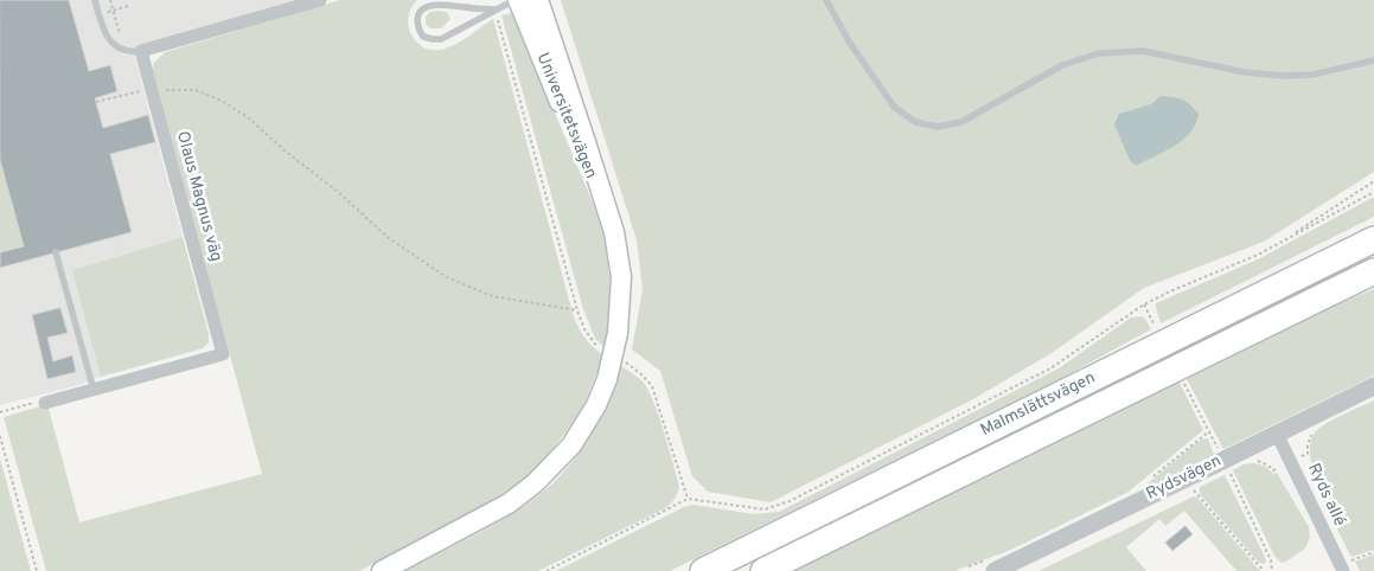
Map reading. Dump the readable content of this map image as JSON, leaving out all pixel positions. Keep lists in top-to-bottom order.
{
  "streets": {
    "highway": ["Malmslättsvägen"],
    "main road": ["Universitetsvägen"],
    "street": ["Olaus Magnus väg", "Rydsvägen", "Ryds allé"]
  },
  "crossings": [
    ["Rydsvägen", "Ryds allé"]
  ]
}
